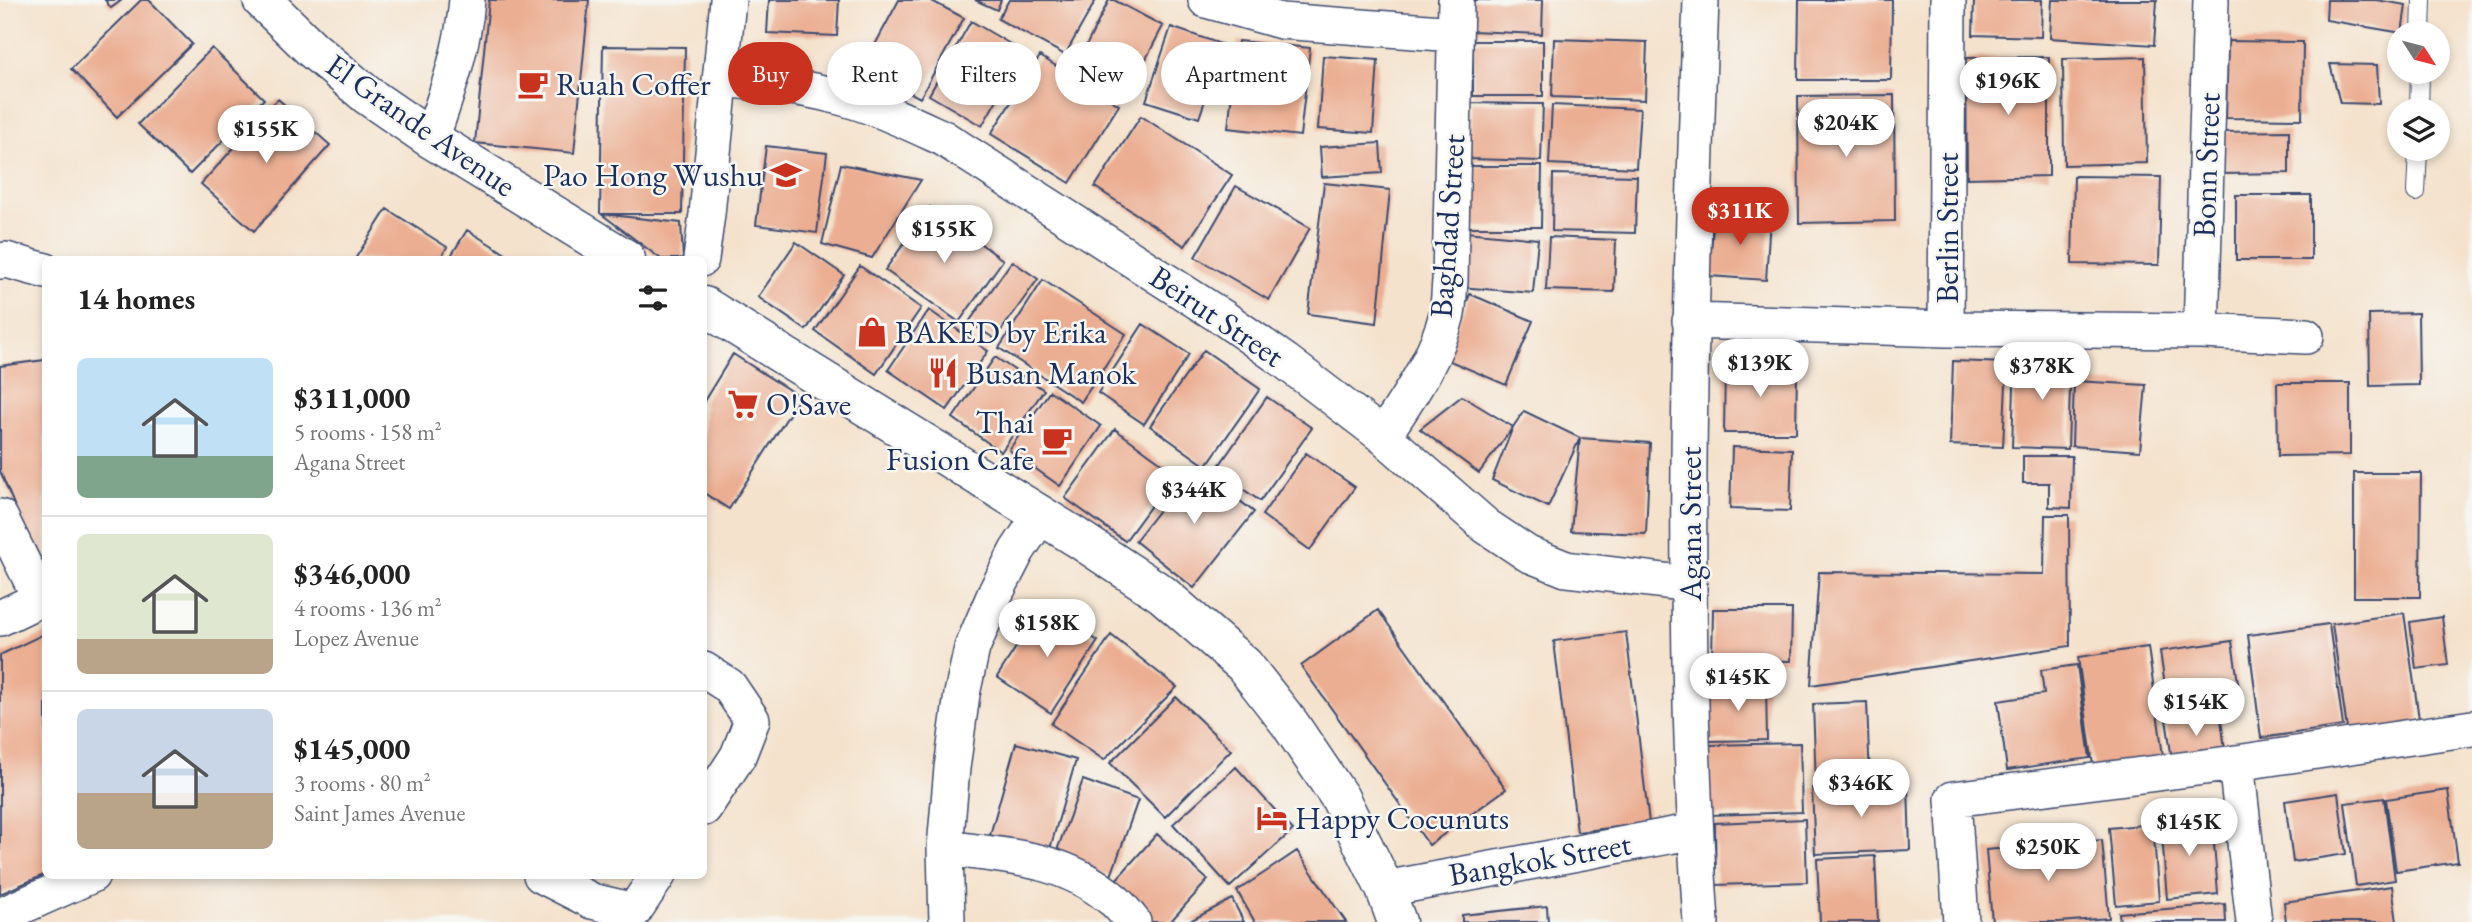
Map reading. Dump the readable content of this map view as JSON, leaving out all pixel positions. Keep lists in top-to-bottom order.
{
  "streets": {
    "street": [
      "El Grande Avenue",
      "Bonn Street",
      "Baghdad Street",
      "Berlin Street",
      "Beirut Street",
      "Agana Street",
      "Bangkok Street"
    ]
  },
  "crossings": [
    ["Baghdad Street", "Beirut Street"],
    ["Beirut Street", "Agana Street"],
    ["Agana Street", "Bangkok Street"]
  ],
  "places": {
    "cafe": ["Ruah Coffer", "Thai Fusion Cafe"],
    "school or university": ["Pao Hong Wushu"],
    "shop": ["BAKED by Erika"],
    "restaurant": ["Busan Manok"],
    "supermarket": ["O!Save"],
    "hotel": ["Happy Cocunuts"]
  },
  "north": "bottom right",
  "page": {
    "chip": [
      "Buy",
      "Rent",
      "Filters",
      "New",
      "Apartment"
    ],
    "price": [
      "$196K",
      "$204K",
      "$155K",
      "$311K",
      "$155K",
      "$139K",
      "$378K",
      "$344K",
      "$158K",
      "$145K",
      "$154K",
      "$346K",
      "$145K",
      "$250K"
    ],
    "heading": "14 homes",
    "list": [
      {
        "name": "$311,000",
        "note": "5 rooms · 158 m² · Agana Street"
      },
      {
        "name": "$346,000",
        "note": "4 rooms · 136 m² · Lopez Avenue"
      },
      {
        "name": "$145,000",
        "note": "3 rooms · 80 m² · Saint James Avenue"
      }
    ]
  }
}
